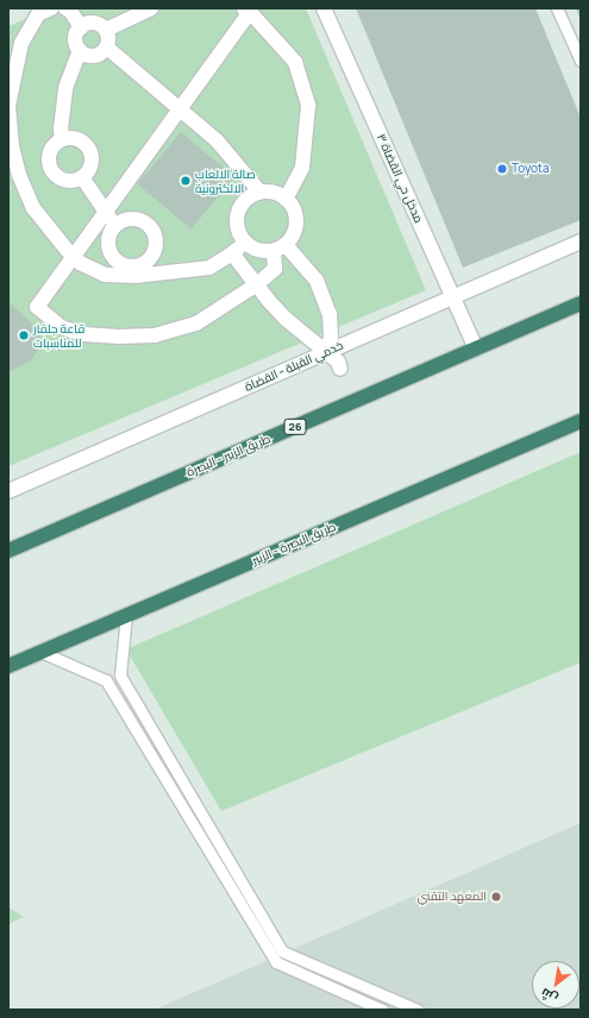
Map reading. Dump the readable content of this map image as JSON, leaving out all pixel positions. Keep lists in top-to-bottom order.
{
  "streets": {
    "highway": ["26", "طريق الزبير - البصرة", "طريق البصرة - الزبير"],
    "street": ["مدخل حي القضاة ٣", "خدمي القبلة - القضاة"]
  },
  "crossings": [
    ["مدخل حي القضاة ٣", "خدمي القبلة - القضاة"],
    ["مدخل حي القضاة ٣", "طريق الزبير - البصرة"]
  ],
  "places": [
    "Toyota",
    "صالة الالعاب الالكترونية",
    "قاعة جلفار للمناسبات",
    "المعهد التقني"
  ],
  "north": "bottom left"
}
